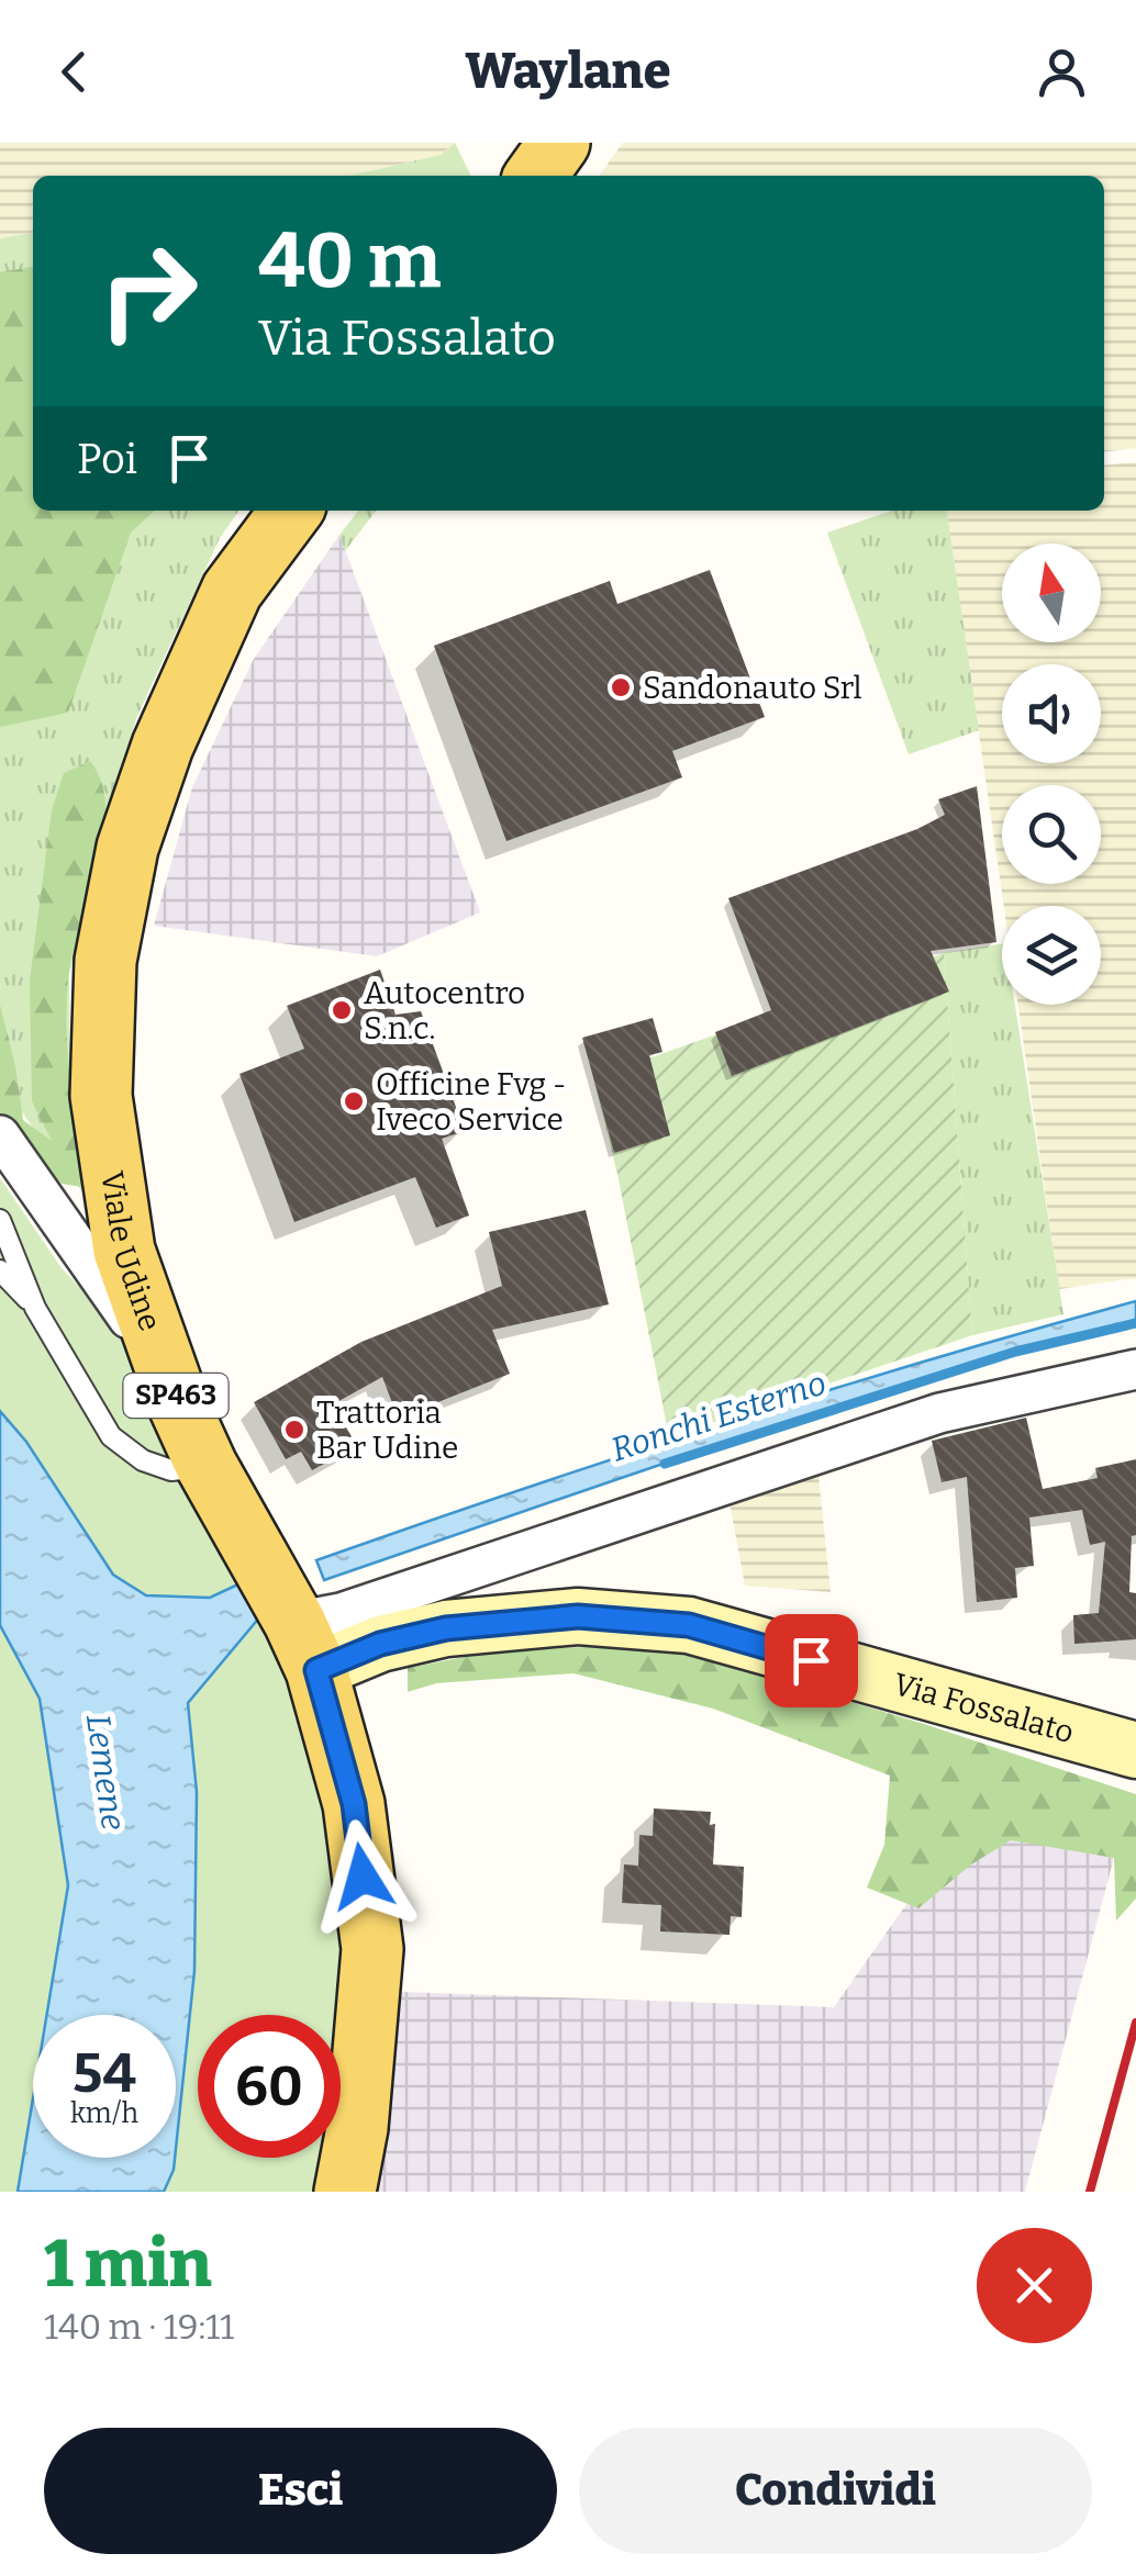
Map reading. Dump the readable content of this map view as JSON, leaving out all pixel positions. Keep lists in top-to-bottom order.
{
  "streets": {
    "main road": ["Viale Udine", "SP463"],
    "street": ["Via Fossalato"]
  },
  "crossings": [
    ["Viale Udine", "Via Fossalato"]
  ],
  "water": ["Ronchi Esterno", "Lemene"],
  "places": [
    "Sandonauto Srl",
    "Autocentro S.n.c.",
    "Officine Fvg - Iveco Service",
    "Trattoria Bar Udine"
  ],
  "north": "top",
  "page": {
    "header": "Waylane",
    "turn": ["40 m", "Via Fossalato"],
    "then": "Poi",
    "speed": "54 km/h",
    "limit": "60",
    "heading": ["1 min", "140 m · 19:11"],
    "buttons": ["Esci", "Condividi"]
  }
}
